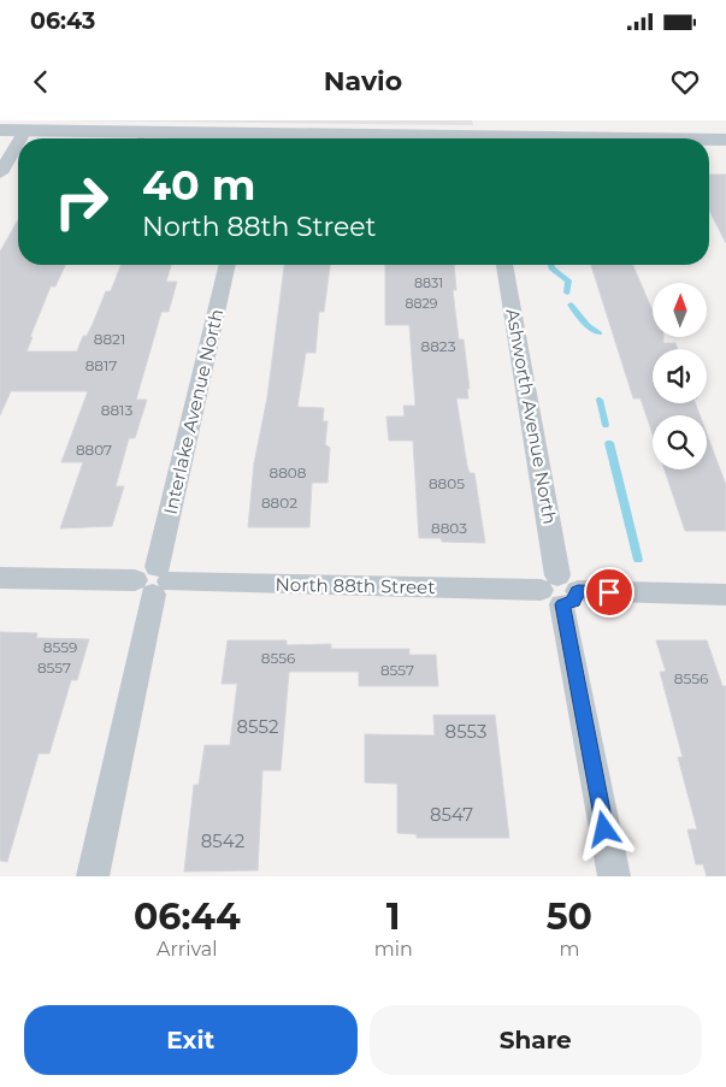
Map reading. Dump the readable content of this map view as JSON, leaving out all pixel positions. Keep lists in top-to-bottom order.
{
  "streets": {
    "street": ["Interlake Avenue North", "Ashworth Avenue North", "North 88th Street"]
  },
  "crossings": [
    ["Interlake Avenue North", "North 88th Street"],
    ["Ashworth Avenue North", "North 88th Street"]
  ],
  "house_numbers": [
    "8831",
    "8829",
    "8821",
    "8823",
    "8817",
    "8813",
    "8807",
    "8808",
    "8805",
    "8802",
    "8803",
    "8559",
    "8556",
    "8557",
    "8557",
    "8556",
    "8552",
    "8553",
    "8547",
    "8542"
  ],
  "north": "top",
  "page": {
    "status": "06:43",
    "header": "Navio",
    "turn": ["40 m", "North 88th Street"],
    "eta": [
      "06:44",
      "Arrival",
      "1",
      "min",
      "50",
      "m"
    ],
    "buttons": ["Exit", "Share"]
  }
}
